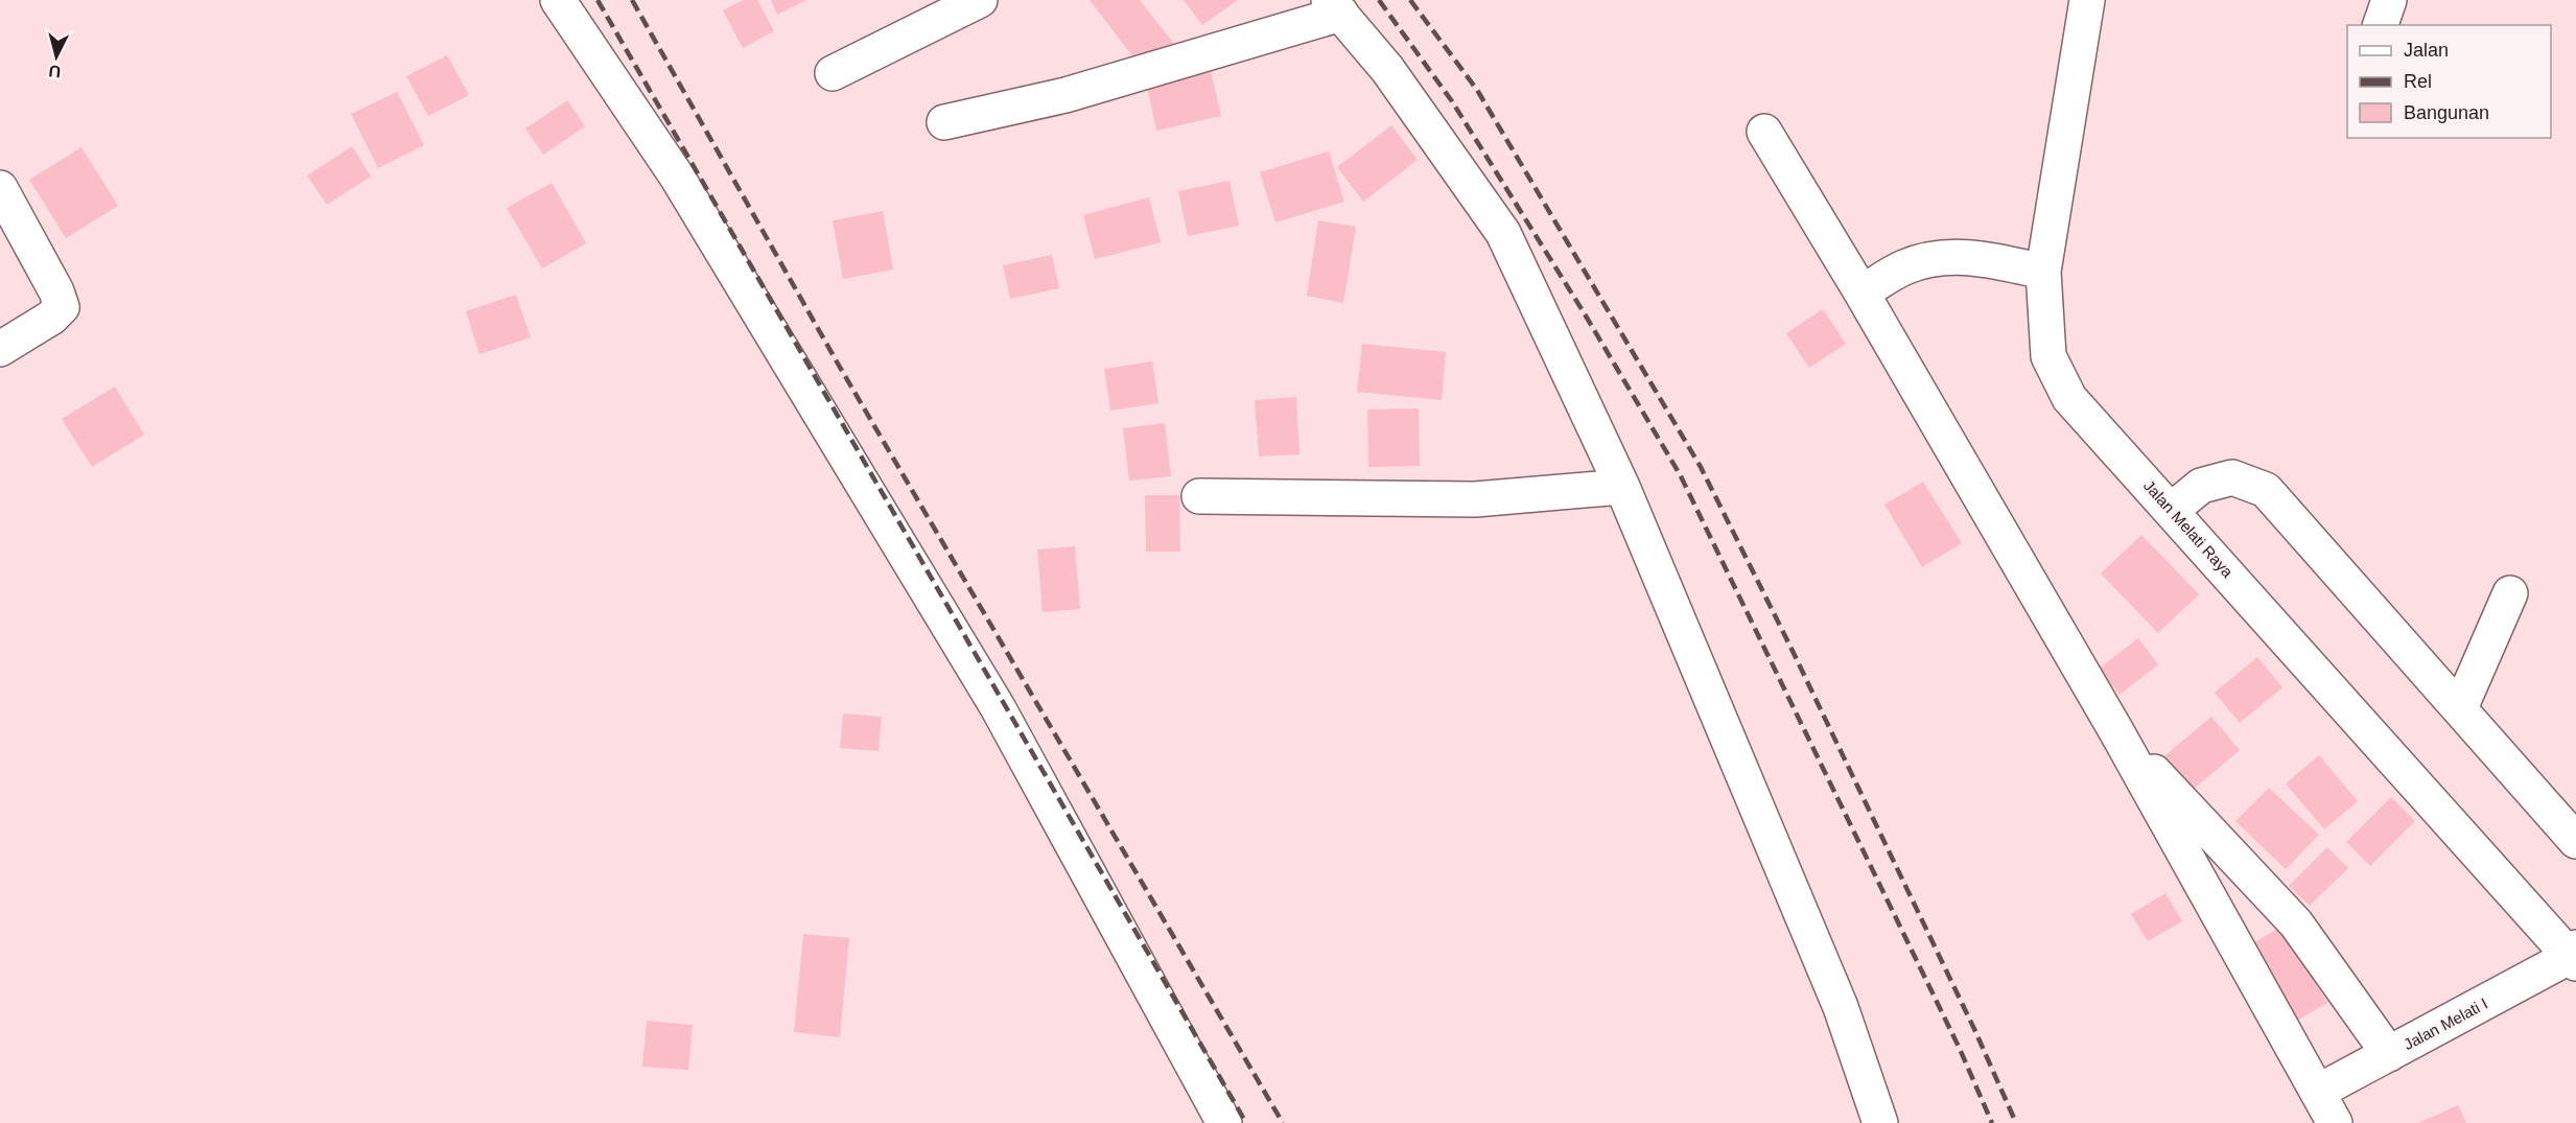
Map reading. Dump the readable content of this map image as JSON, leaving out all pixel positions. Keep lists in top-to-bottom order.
{
  "streets": {
    "street": ["Jalan Melati Raya", "Jalan Melati I"]
  },
  "crossings": [
    ["Jalan Melati Raya", "Jalan Melati I"]
  ],
  "legend": ["Jalan", "Rel", "Bangunan"],
  "north": "bottom"
}
